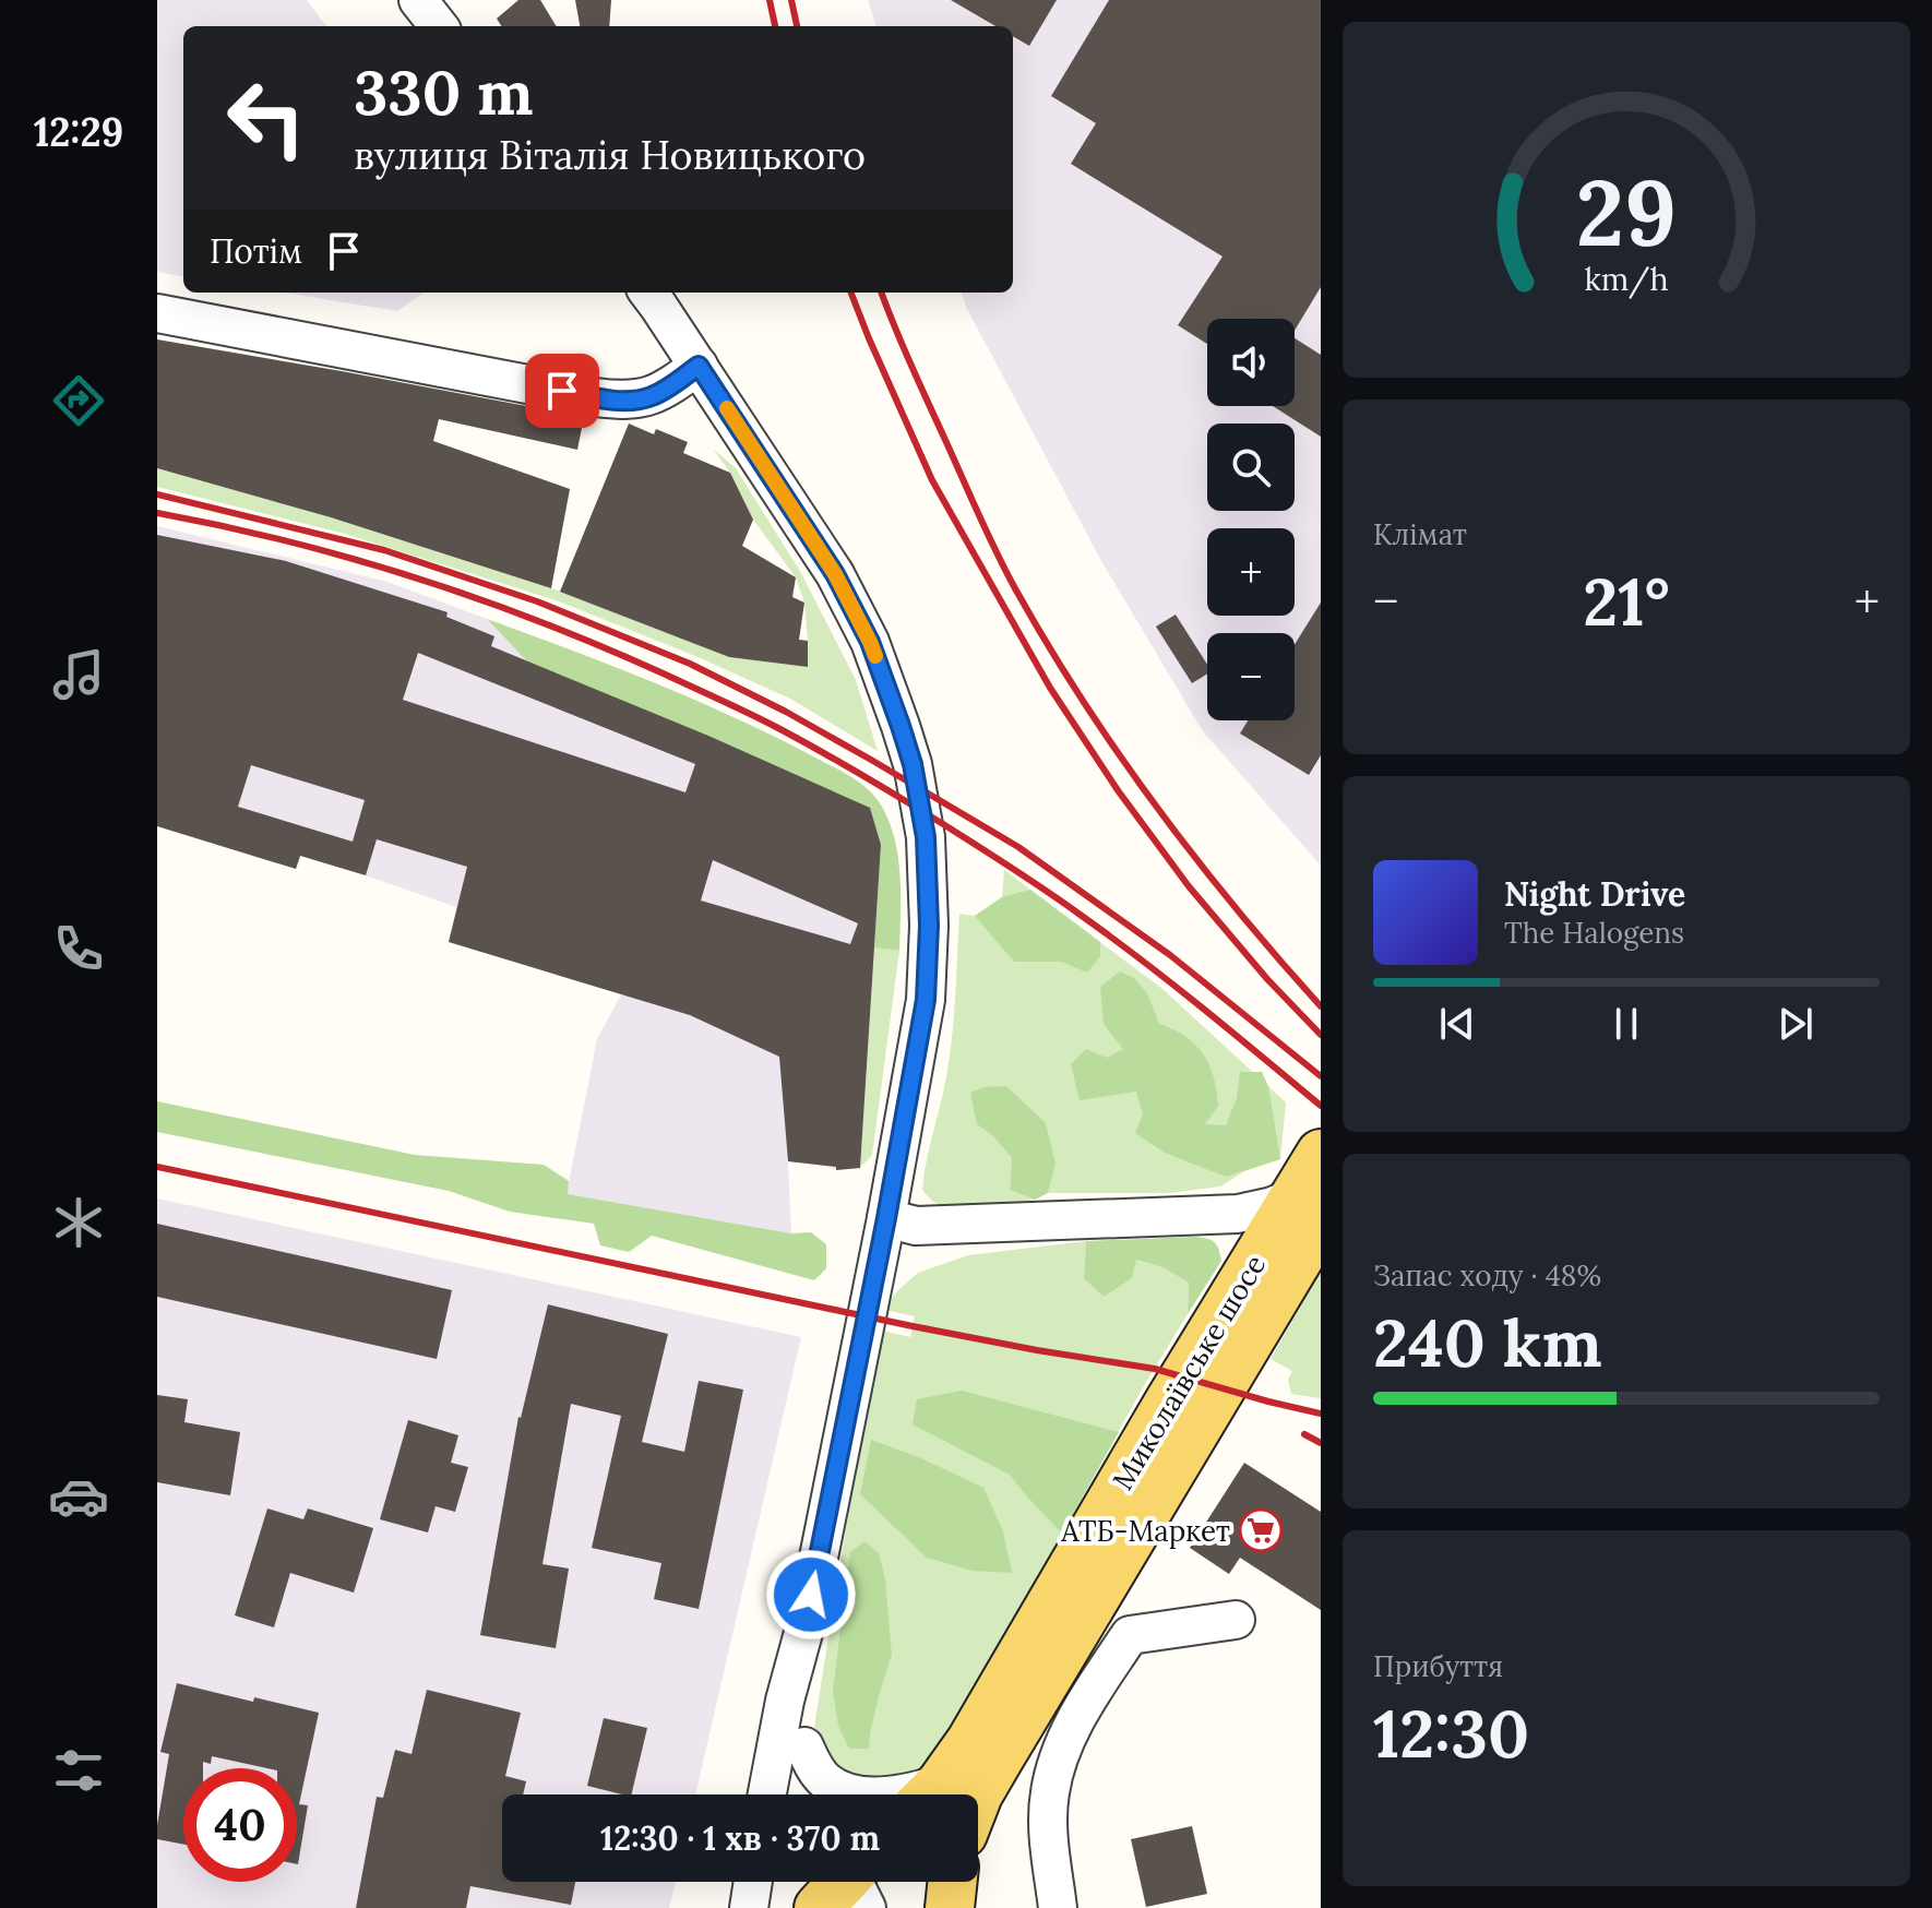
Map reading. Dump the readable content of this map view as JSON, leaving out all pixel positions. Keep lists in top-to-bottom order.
{
  "streets": {
    "main road": ["Миколаївське шосе"]
  },
  "places": {
    "supermarket": ["АТБ-Маркет"]
  },
  "page": {
    "tabs": "12:29",
    "turn": ["330 m", "вулиця Віталія Новицького"],
    "then": "Потім",
    "map_buttons": ["+", "−"],
    "tile": [
      "Клімат",
      ["Запас ходу · 48%", "240 km"],
      ["Прибуття", "12:30"]
    ],
    "heat": ["−", "21°", "+"],
    "song": ["Night Drive", "The Halogens"],
    "limit": "40",
    "trip": "12:30 · 1 хв · 370 m",
    "gauge": ["29", "km/h"]
  }
}
